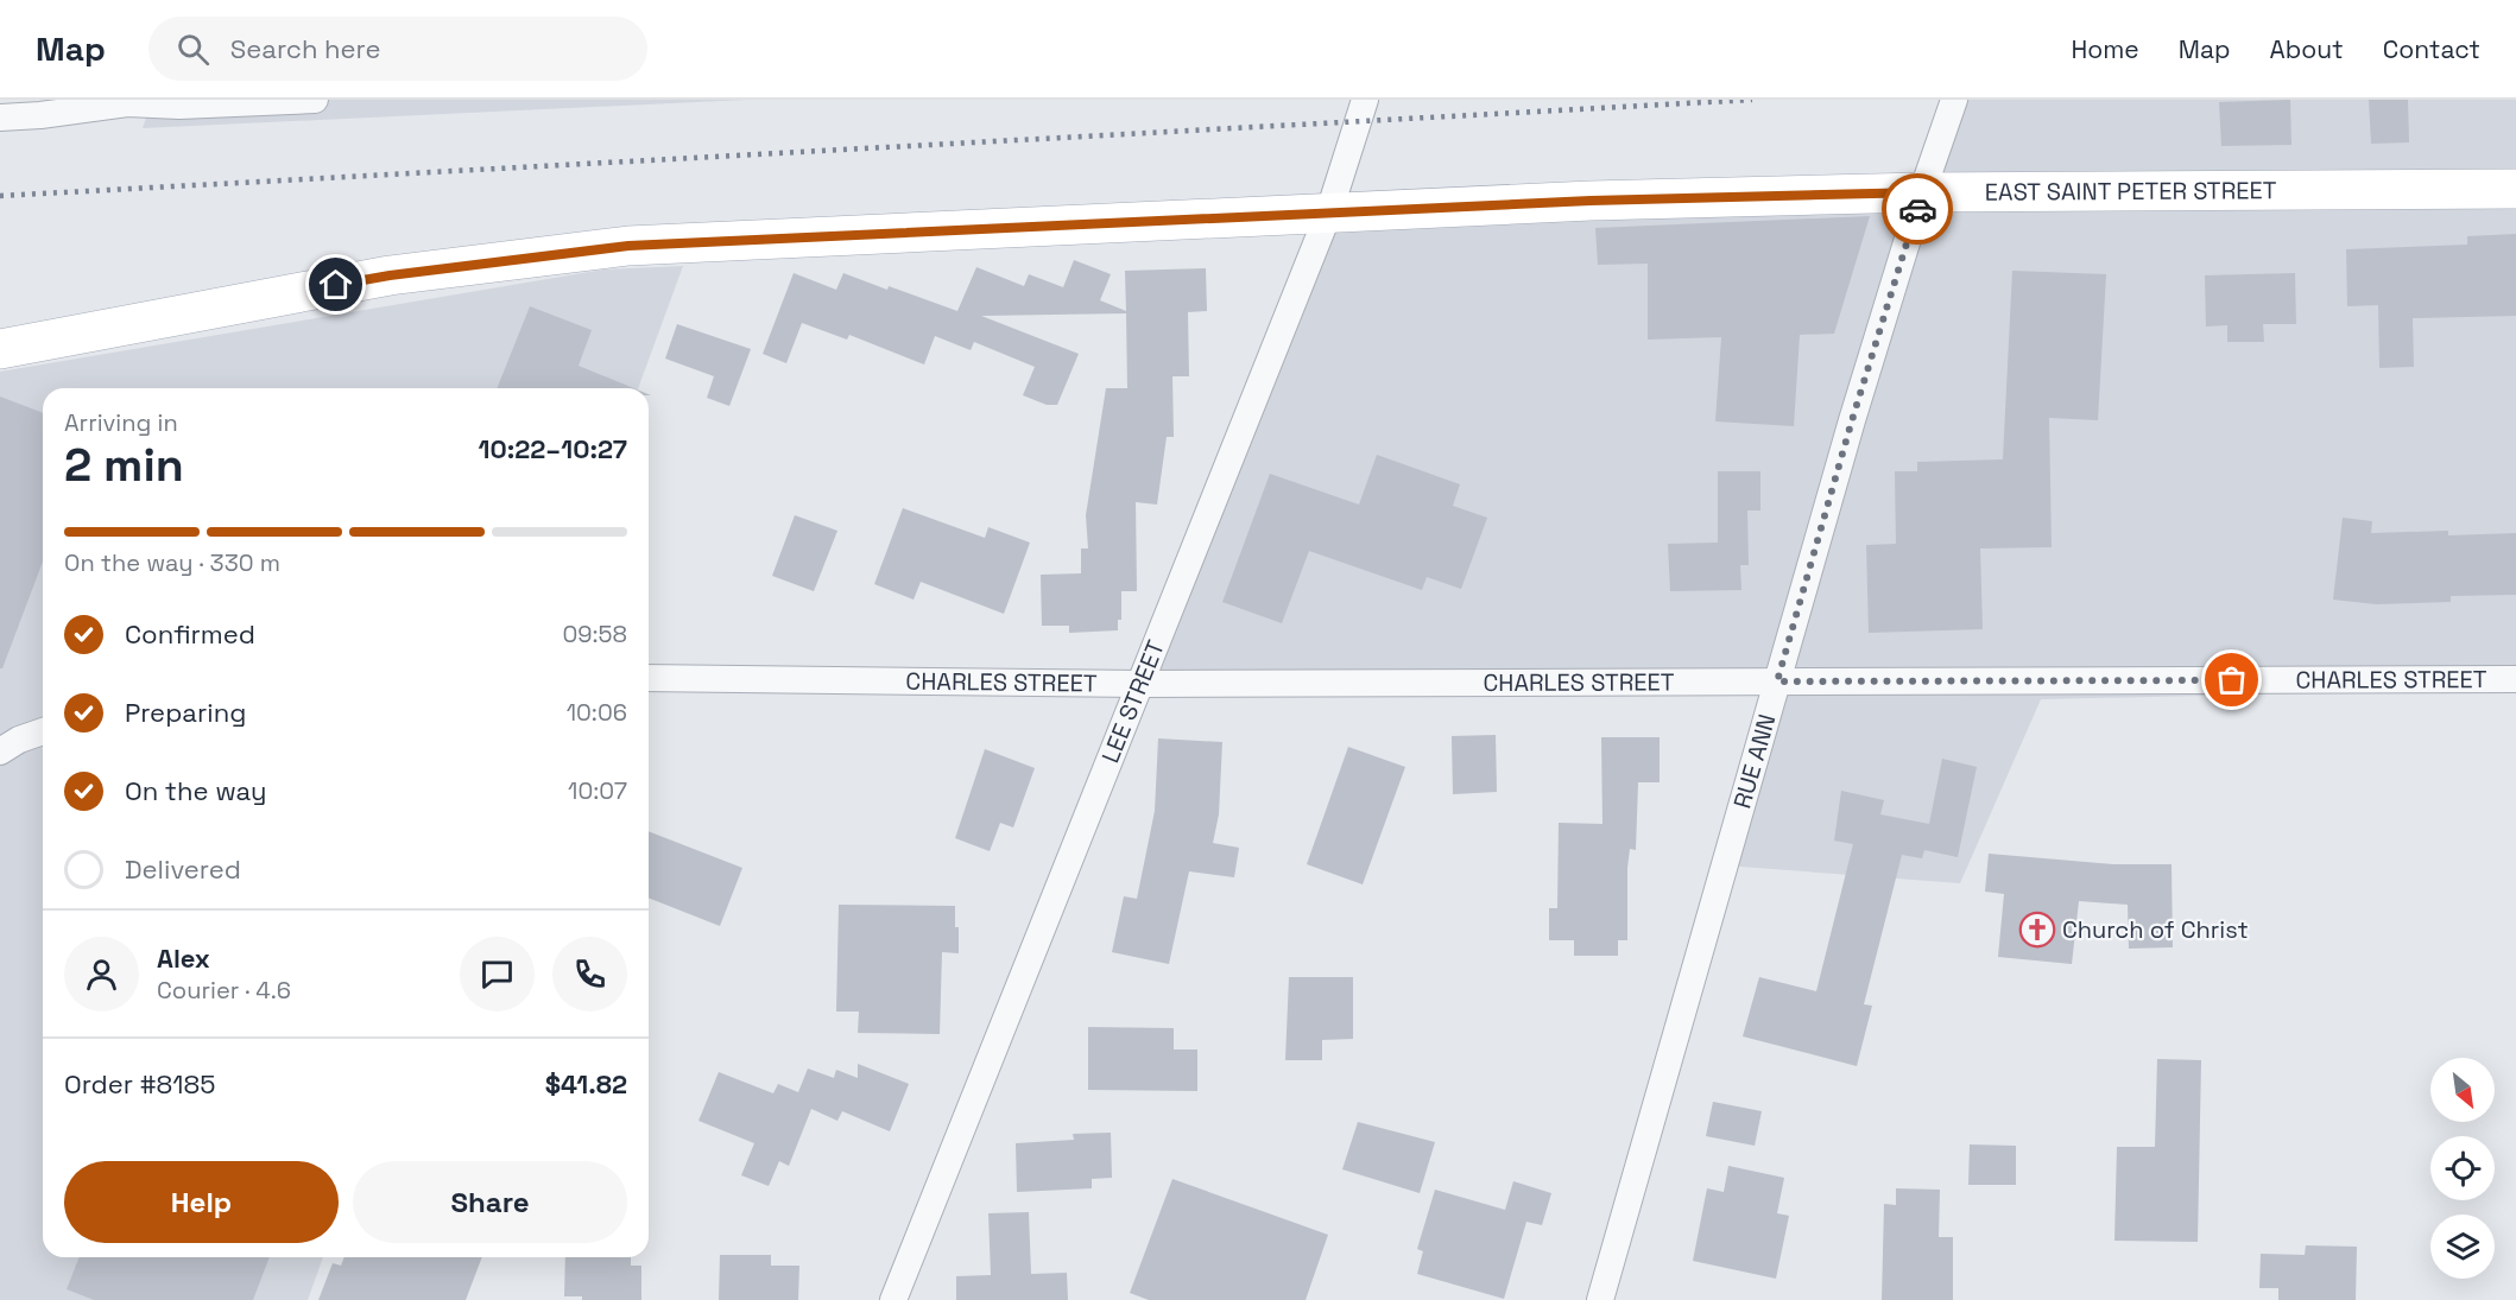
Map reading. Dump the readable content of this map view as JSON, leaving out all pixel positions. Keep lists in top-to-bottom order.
{
  "streets": {
    "main road": ["EAST SAINT PETER STREET"],
    "street": ["CHARLES STREET", "LEE STREET", "RUE ANN"]
  },
  "crossings": [
    ["EAST SAINT PETER STREET", "LEE STREET"],
    ["EAST SAINT PETER STREET", "RUE ANN"],
    ["CHARLES STREET", "LEE STREET"],
    ["CHARLES STREET", "RUE ANN"]
  ],
  "places": {
    "church": ["Church of Christ"]
  },
  "north": "bottom right",
  "page": {
    "header": "Map",
    "search": "Search here",
    "nav": [
      "Home",
      "Map",
      "About",
      "Contact"
    ],
    "heading": ["2 min", "Arriving in", "10:22–10:27"],
    "panel": [
      "Alex",
      "Courier · 4.6",
      "Order #8185",
      "$41.82"
    ],
    "bar": "On the way · 330 m",
    "list": [
      ["Confirmed", "09:58"],
      ["Preparing", "10:06"],
      ["On the way", "10:07"],
      "Delivered"
    ],
    "buttons": ["Help", "Share"]
  }
}
